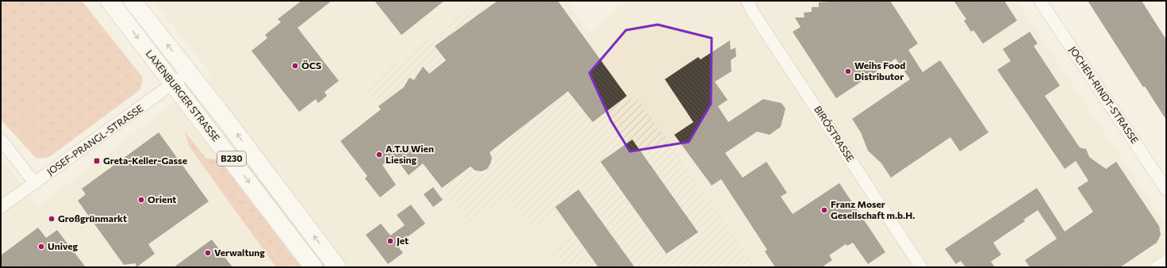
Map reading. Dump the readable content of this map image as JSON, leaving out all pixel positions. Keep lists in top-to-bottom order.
{
  "streets": {
    "main road": ["LAXENBURGER STRASSE", "B230"],
    "street": ["JOCHEN-RINDT-STRASSE", "BIRÓSTRASSE", "JOSEF-PRANGL-STRASSE"]
  },
  "crossings": [
    ["LAXENBURGER STRASSE", "JOSEF-PRANGL-STRASSE"]
  ],
  "places": {
    "other": [
      "ÖCS",
      "Weihs Food Distributor",
      "A.T.U Wien Liesing",
      "Orient",
      "Franz Moser Gesellschaft m.b.H.",
      "Großgrünmarkt",
      "Jet",
      "Univeg",
      "Verwaltung"
    ],
    "transit": ["Greta-Keller-Gasse"]
  }
}
